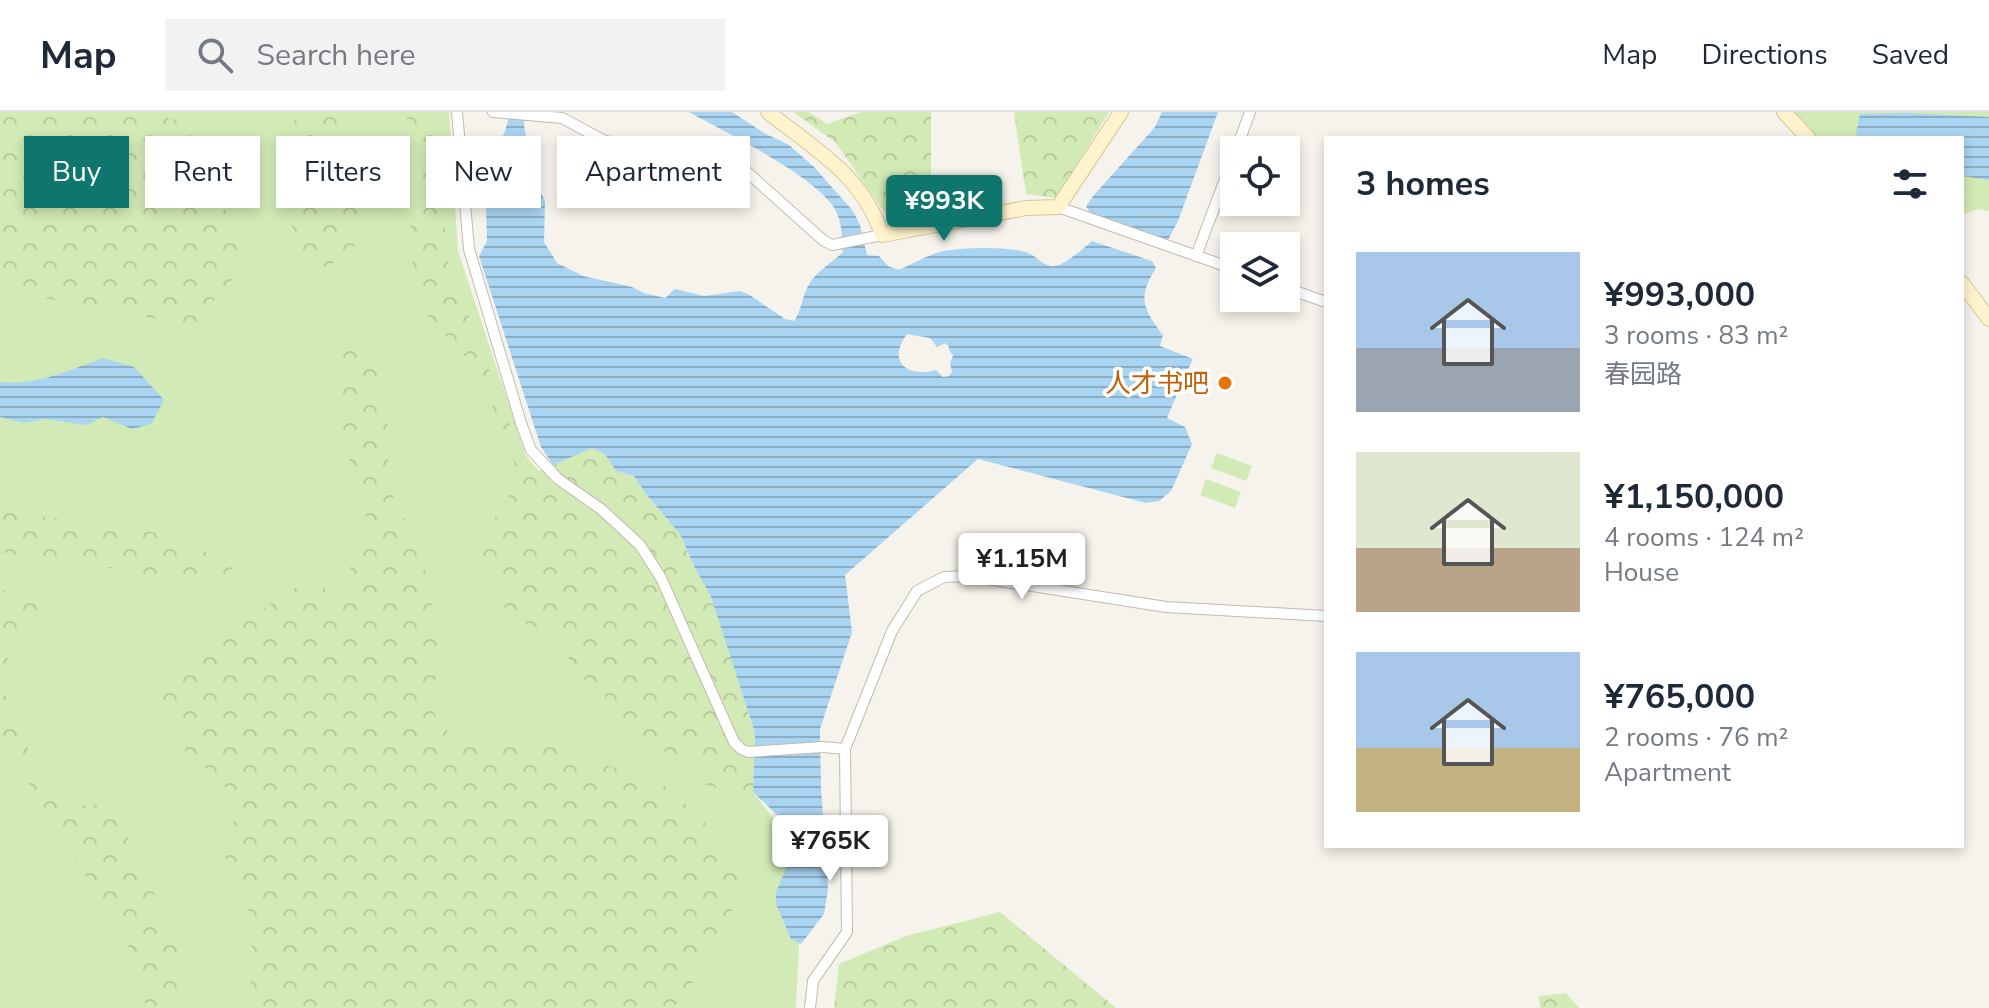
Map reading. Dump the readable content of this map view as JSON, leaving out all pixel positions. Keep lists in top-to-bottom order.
{
  "places": ["人才书吧"],
  "page": {
    "header": "Map",
    "search": "Search here",
    "nav": ["Map", "Directions", "Saved"],
    "chip": [
      "Buy",
      "Rent",
      "Filters",
      "New",
      "Apartment"
    ],
    "heading": "3 homes",
    "price": ["¥993K", "¥1.15M", "¥765K"],
    "list": [
      {
        "name": "¥993,000",
        "note": "3 rooms · 83 m² · 春园路"
      },
      {
        "name": "¥1,150,000",
        "note": "4 rooms · 124 m² · House"
      },
      {
        "name": "¥765,000",
        "note": "2 rooms · 76 m² · Apartment"
      }
    ]
  }
}
